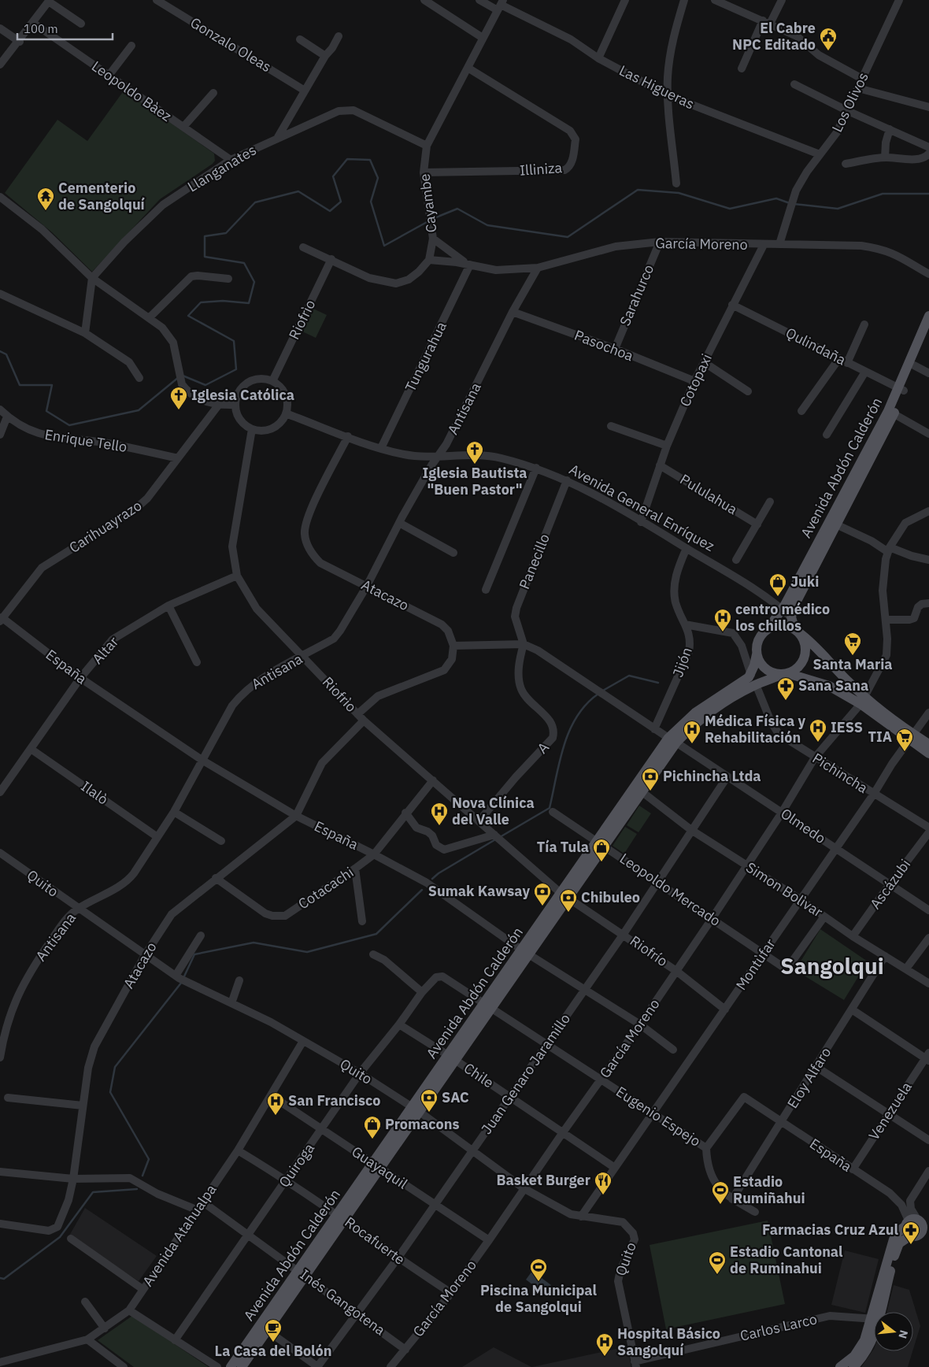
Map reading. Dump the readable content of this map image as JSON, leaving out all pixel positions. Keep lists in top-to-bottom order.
{
  "streets": {
    "main road": ["Avenida Abdón Calderón"],
    "street": [
      "Gonzalo Oleas",
      "Las Higueras",
      "Leopoldo Bàez",
      "Los Olivos",
      "Llanganates",
      "Illiniza",
      "Cayambe",
      "García Moreno",
      "Sarahurco",
      "Riofrìo",
      "Pasochoa",
      "Qulindaña",
      "Tungurahua",
      "Cotopaxi",
      "Antisana",
      "Enrique Tello",
      "Pululahua",
      "Avenida General Enríquez",
      "Carihuayrazo",
      "Panecillo",
      "Atacazo",
      "Altar",
      "Jijón",
      "España",
      "A",
      "Pichincha",
      "Ilalò",
      "Olmedo",
      "Quito",
      "Ascázubi",
      "Cotacachi",
      "Leopoldo Mercado",
      "Simon Bolìvar",
      "Riofrío",
      "Montùfar",
      "Juan Genaro Jaramillo",
      "Chile",
      "Eloy Alfaro",
      "Venezuela",
      "Eugenio Espejo",
      "Quiroga",
      "Guayaquil",
      "Avenida Atahualpa",
      "Rocafuerte",
      "Inés Gangotena",
      "Carlos Larco"
    ]
  },
  "crossings": [
    ["Las Higueras", "Los Olivos"],
    ["Las Higueras", "Cayambe"],
    ["Leopoldo Bàez", "Llanganates"],
    ["Los Olivos", "García Moreno"],
    ["Llanganates", "Cayambe"],
    ["Illiniza", "Cayambe"],
    ["Cayambe", "García Moreno"],
    ["García Moreno", "Sarahurco"],
    ["García Moreno", "Tungurahua"],
    ["García Moreno", "Cotopaxi"],
    ["García Moreno", "Antisana"],
    ["García Moreno", "España"],
    ["García Moreno", "Pichincha"],
    ["García Moreno", "Olmedo"],
    ["García Moreno", "Quito"],
    ["García Moreno", "Leopoldo Mercado"],
    ["García Moreno", "Simon Bolìvar"],
    ["García Moreno", "Riofrío"],
    ["García Moreno", "Chile"],
    ["García Moreno", "Eugenio Espejo"],
    ["García Moreno", "Guayaquil"],
    ["García Moreno", "Rocafuerte"],
    ["García Moreno", "Inés Gangotena"],
    ["Sarahurco", "Pasochoa"],
    ["Riofrìo", "Antisana"],
    ["Riofrìo", "Avenida Abdón Calderón"],
    ["Riofrìo", "Avenida General Enríquez"],
    ["Riofrìo", "Atacazo"],
    ["Riofrìo", "Altar"],
    ["Riofrìo", "A"],
    ["Riofrìo", "Cotacachi"],
    ["Riofrìo", "Riofrío"],
    ["Pasochoa", "Cotopaxi"],
    ["Pasochoa", "Antisana"],
    ["Qulindaña", "Cotopaxi"],
    ["Qulindaña", "Avenida Abdón Calderón"],
    ["Tungurahua", "Avenida General Enríquez"],
    ["Cotopaxi", "Pululahua"],
    ["Cotopaxi", "Avenida General Enríquez"],
    ["Antisana", "Avenida General Enríquez"],
    ["Antisana", "Atacazo"],
    ["Antisana", "España"],
    ["Antisana", "Ilalò"],
    ["Antisana", "Quito"],
    ["Enrique Tello", "Carihuayrazo"],
    ["Avenida Abdón Calderón", "Avenida General Enríquez"],
    ["Avenida Abdón Calderón", "España"],
    ["Avenida Abdón Calderón", "Pichincha"],
    ["Avenida Abdón Calderón", "Olmedo"],
    ["Avenida Abdón Calderón", "Quito"],
    ["Avenida Abdón Calderón", "Leopoldo Mercado"],
    ["Avenida Abdón Calderón", "Simon Bolìvar"],
    ["Avenida Abdón Calderón", "Riofrío"],
    ["Avenida Abdón Calderón", "Chile"],
    ["Avenida Abdón Calderón", "Eugenio Espejo"],
    ["Avenida Abdón Calderón", "Guayaquil"],
    ["Avenida Abdón Calderón", "Rocafuerte"],
    ["Avenida Abdón Calderón", "Inés Gangotena"],
    ["Avenida General Enríquez", "Panecillo"],
    ["Avenida General Enríquez", "Atacazo"],
    ["Avenida General Enríquez", "Jijón"],
    ["Carihuayrazo", "España"],
    ["Panecillo", "A"],
    ["Panecillo", "Olmedo"],
    ["Atacazo", "España"],
    ["Atacazo", "Quito"],
    ["Atacazo", "Cotacachi"],
    ["Altar", "España"],
    ["Altar", "Ilalò"],
    ["Jijón", "Olmedo"],
    ["España", "Cotacachi"],
    ["España", "Juan Genaro Jaramillo"],
    ["España", "Eloy Alfaro"],
    ["España", "Venezuela"],
    ["España", "Eugenio Espejo"],
    ["A", "Olmedo"],
    ["Pichincha", "Montùfar"],
    ["Olmedo", "Ascázubi"],
    ["Olmedo", "Montùfar"],
    ["Olmedo", "Juan Genaro Jaramillo"],
    ["Quito", "Montùfar"],
    ["Quito", "Juan Genaro Jaramillo"],
    ["Quito", "Quiroga"],
    ["Quito", "Avenida Atahualpa"],
    ["Quito", "Carlos Larco"],
    ["Ascázubi", "Simon Bolìvar"],
    ["Leopoldo Mercado", "Simon Bolìvar"],
    ["Leopoldo Mercado", "Montùfar"],
    ["Leopoldo Mercado", "Juan Genaro Jaramillo"],
    ["Simon Bolìvar", "Montùfar"],
    ["Simon Bolìvar", "Juan Genaro Jaramillo"],
    ["Simon Bolìvar", "Eloy Alfaro"],
    ["Riofrío", "Montùfar"],
    ["Riofrío", "Juan Genaro Jaramillo"],
    ["Montùfar", "Chile"],
    ["Montùfar", "Eugenio Espejo"],
    ["Juan Genaro Jaramillo", "Chile"],
    ["Juan Genaro Jaramillo", "Eugenio Espejo"],
    ["Juan Genaro Jaramillo", "Guayaquil"],
    ["Juan Genaro Jaramillo", "Rocafuerte"],
    ["Juan Genaro Jaramillo", "Inés Gangotena"],
    ["Chile", "Quiroga"],
    ["Eloy Alfaro", "Eugenio Espejo"],
    ["Eugenio Espejo", "Quiroga"],
    ["Quiroga", "Guayaquil"],
    ["Quiroga", "Rocafuerte"],
    ["Quiroga", "Inés Gangotena"],
    ["Guayaquil", "Avenida Atahualpa"],
    ["Avenida Atahualpa", "Rocafuerte"],
    ["Avenida Atahualpa", "Inés Gangotena"]
  ],
  "districts": ["Sangolqui"],
  "places": {
    "public building": ["El Cabre NPC Editado"],
    "temple": ["Cementerio de Sangolquí"],
    "church": ["Iglesia Católica", "Iglesia Bautista \"Buen Pastor\""],
    "shop": ["Juki", "Tía Tula", "Promacons"],
    "hospital": [
      "centro médico los chillos",
      "IESS",
      "Médica Física y Rehabilitación",
      "Nova Clínica del Valle",
      "San Francisco",
      "Hospital Básico Sangolquí"
    ],
    "supermarket": ["Santa Maria", "TIA"],
    "pharmacy": ["Sana Sana", "Farmacias Cruz Azul"],
    "bank": [
      "Pichincha Ltda",
      "Sumak Kawsay",
      "Chibuleo",
      "SAC"
    ],
    "restaurant": ["Basket Burger"],
    "sports": ["Estadio Rumiñahui", "Estadio Cantonal de Ruminahui", "Piscina Municipal de Sangolqui"],
    "cafe": ["La Casa del Bolón"]
  },
  "scale_bar": "100 m",
  "north": "right"
}
